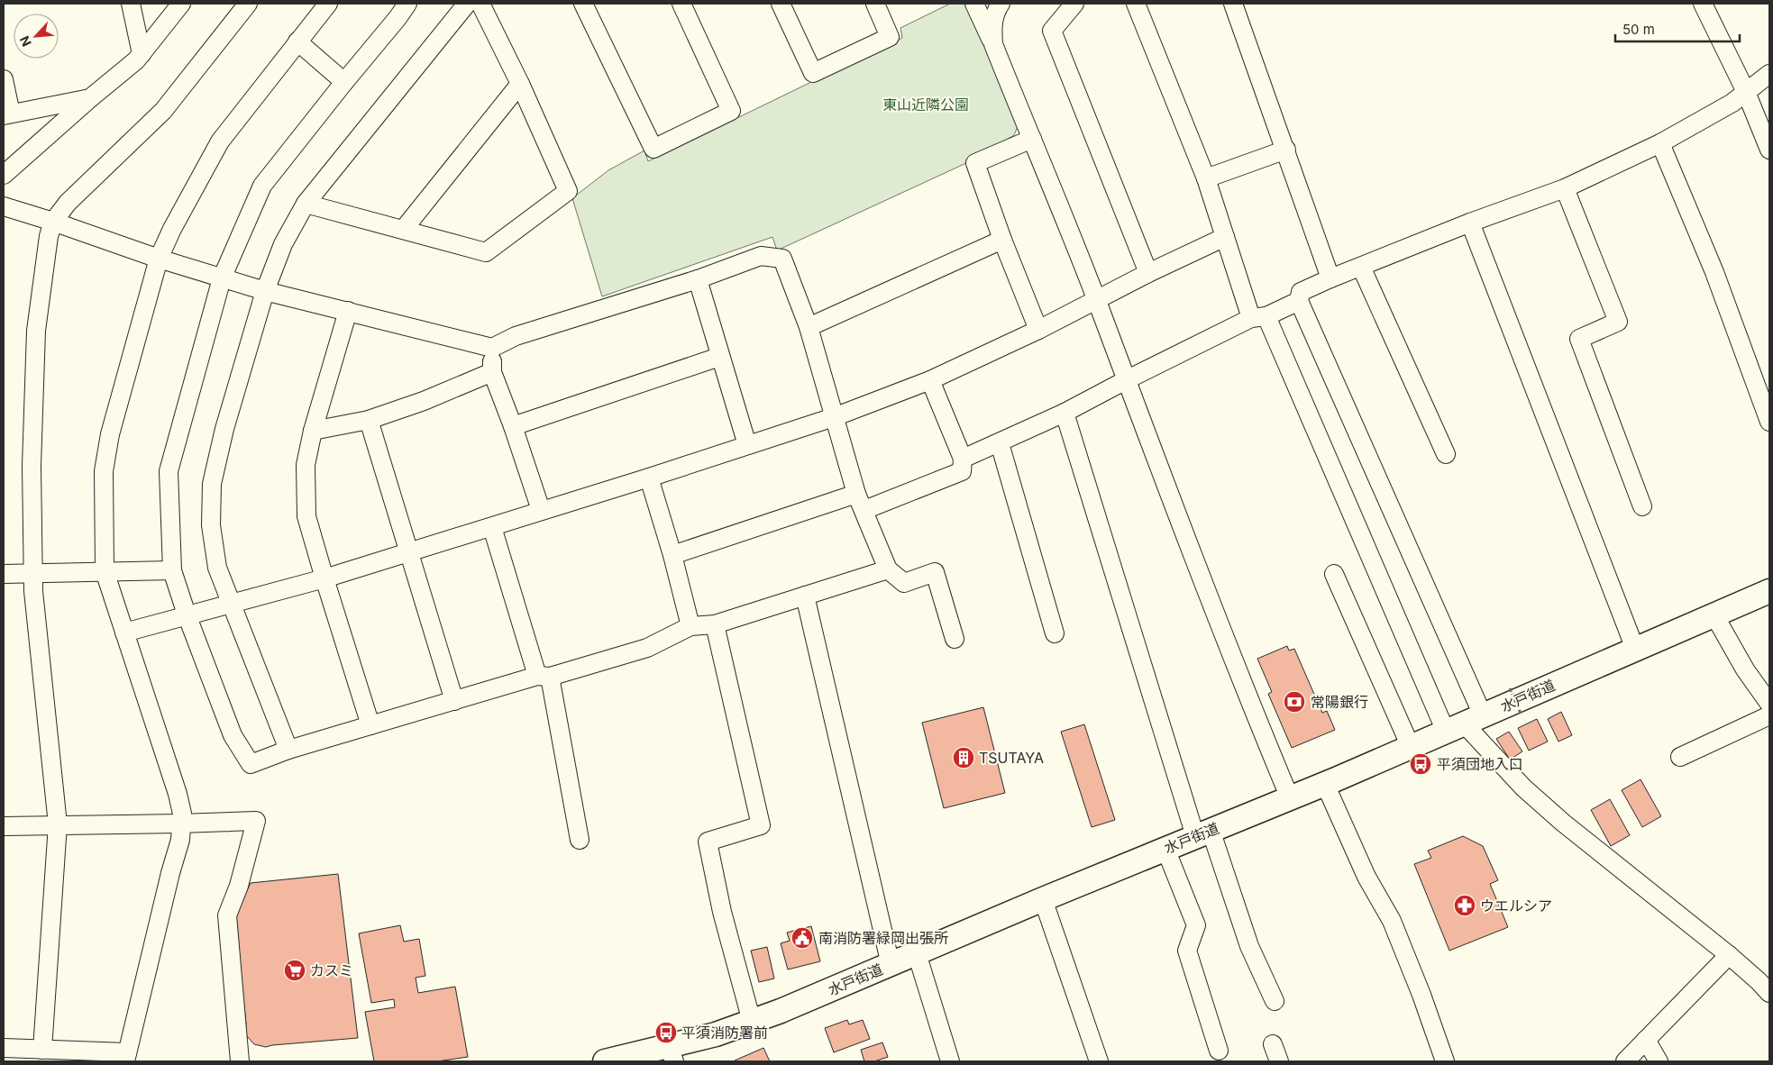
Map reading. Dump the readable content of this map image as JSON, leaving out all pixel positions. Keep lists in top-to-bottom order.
{
  "streets": {
    "main road": ["水戸街道"]
  },
  "parks": ["東山近隣公園"],
  "places": {
    "bank": ["常陽銀行"],
    "building": ["TSUTAYA"],
    "bus stop": ["平須団地入口", "平須消防署前"],
    "pharmacy": ["ウエルシア"],
    "public building": ["南消防署緑岡出張所"],
    "supermarket": ["カスミ"]
  },
  "scale_bar": "50 m",
  "north": "bottom left"
}
